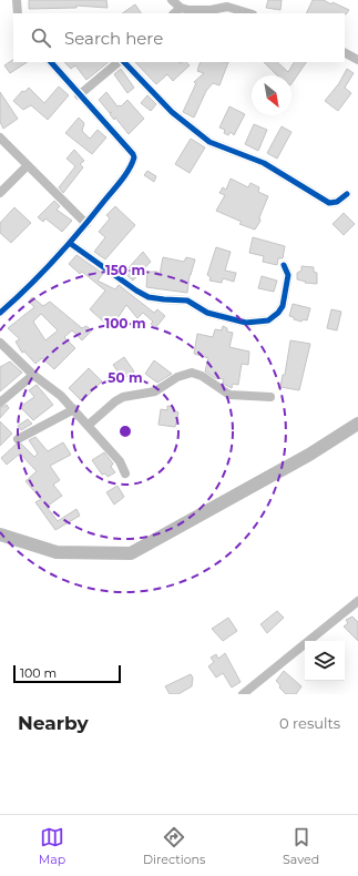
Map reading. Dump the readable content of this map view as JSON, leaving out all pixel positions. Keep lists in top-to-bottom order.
{
  "scale_bar": "100 m",
  "north": "bottom right",
  "page": {
    "search": "Search here",
    "scale": "100 m",
    "heading": ["Nearby", "0 results"],
    "nav": ["Map", "Directions", "Saved"]
  },
  "rings": ["150 m", "100 m", "50 m"]
}
